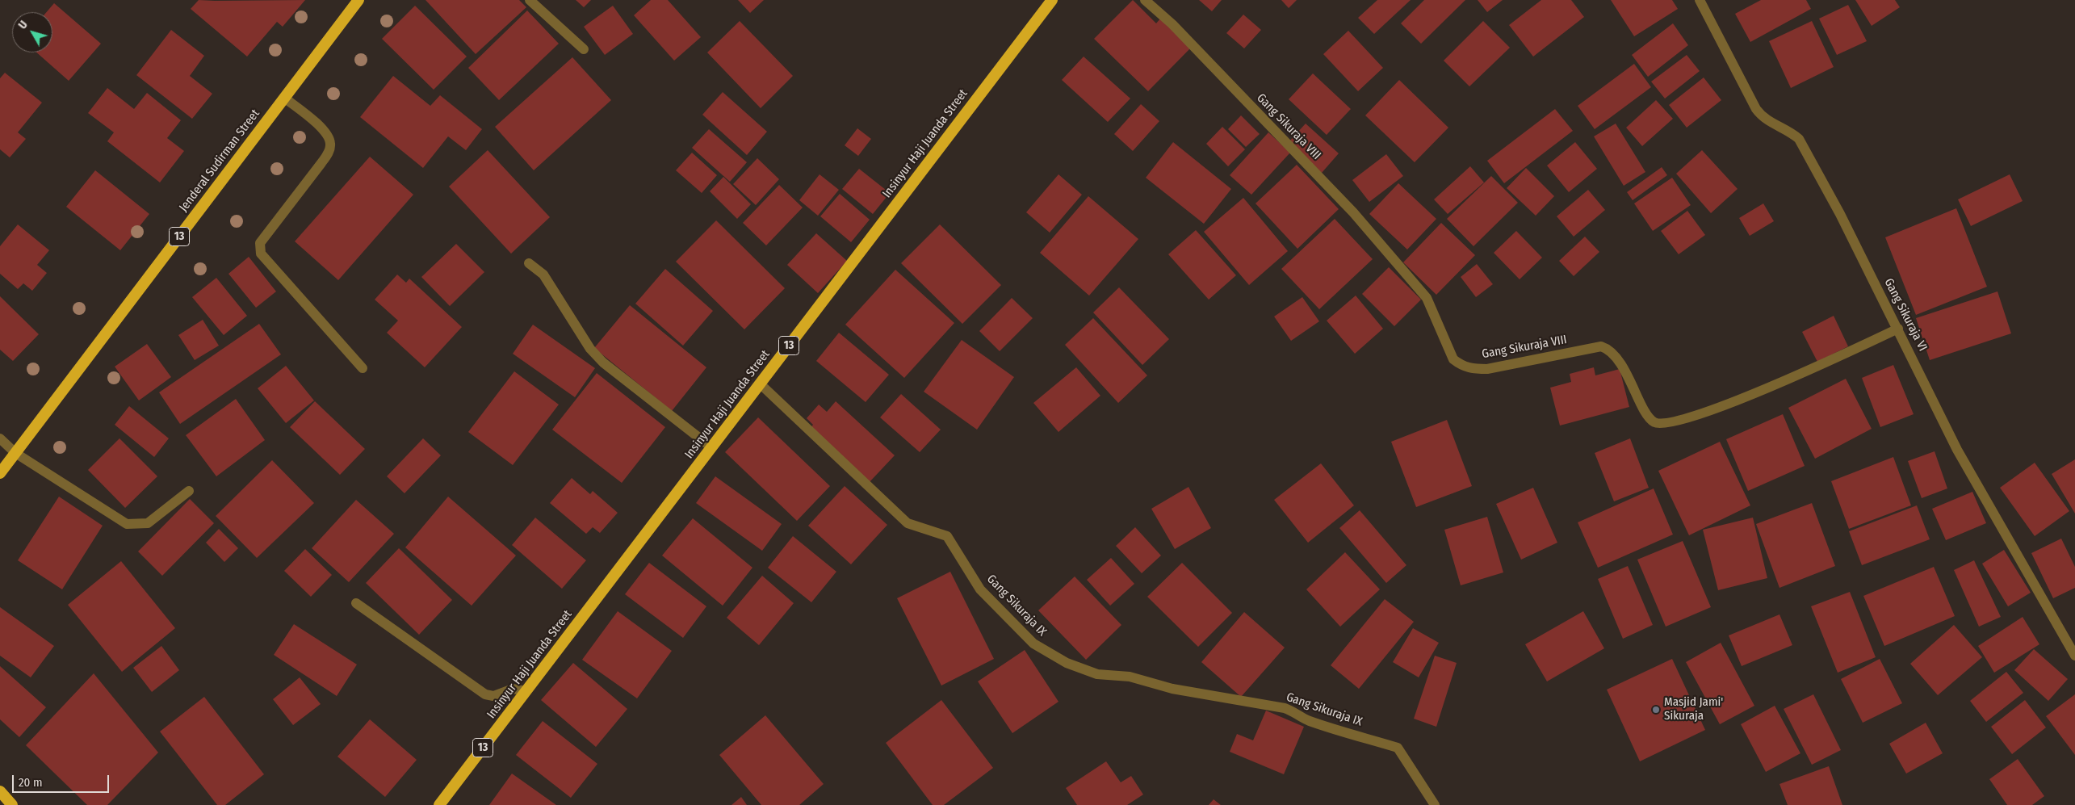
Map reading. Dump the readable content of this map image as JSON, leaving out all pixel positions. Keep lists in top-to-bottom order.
{
  "streets": {
    "highway": ["Insinyur Haji Juanda Street", "Jenderal Sudirman Street", "13"],
    "street": ["Gang Sikuraja VIII", "Gang Sikuraja VI", "Gang Sikuraja IX"]
  },
  "crossings": [
    ["Gang Sikuraja VIII", "Gang Sikuraja VI"],
    ["Insinyur Haji Juanda Street", "Gang Sikuraja IX"]
  ],
  "places": ["Masjid Jami' Sikuraja"],
  "scale_bar": "20 m",
  "north": "top left"
}
